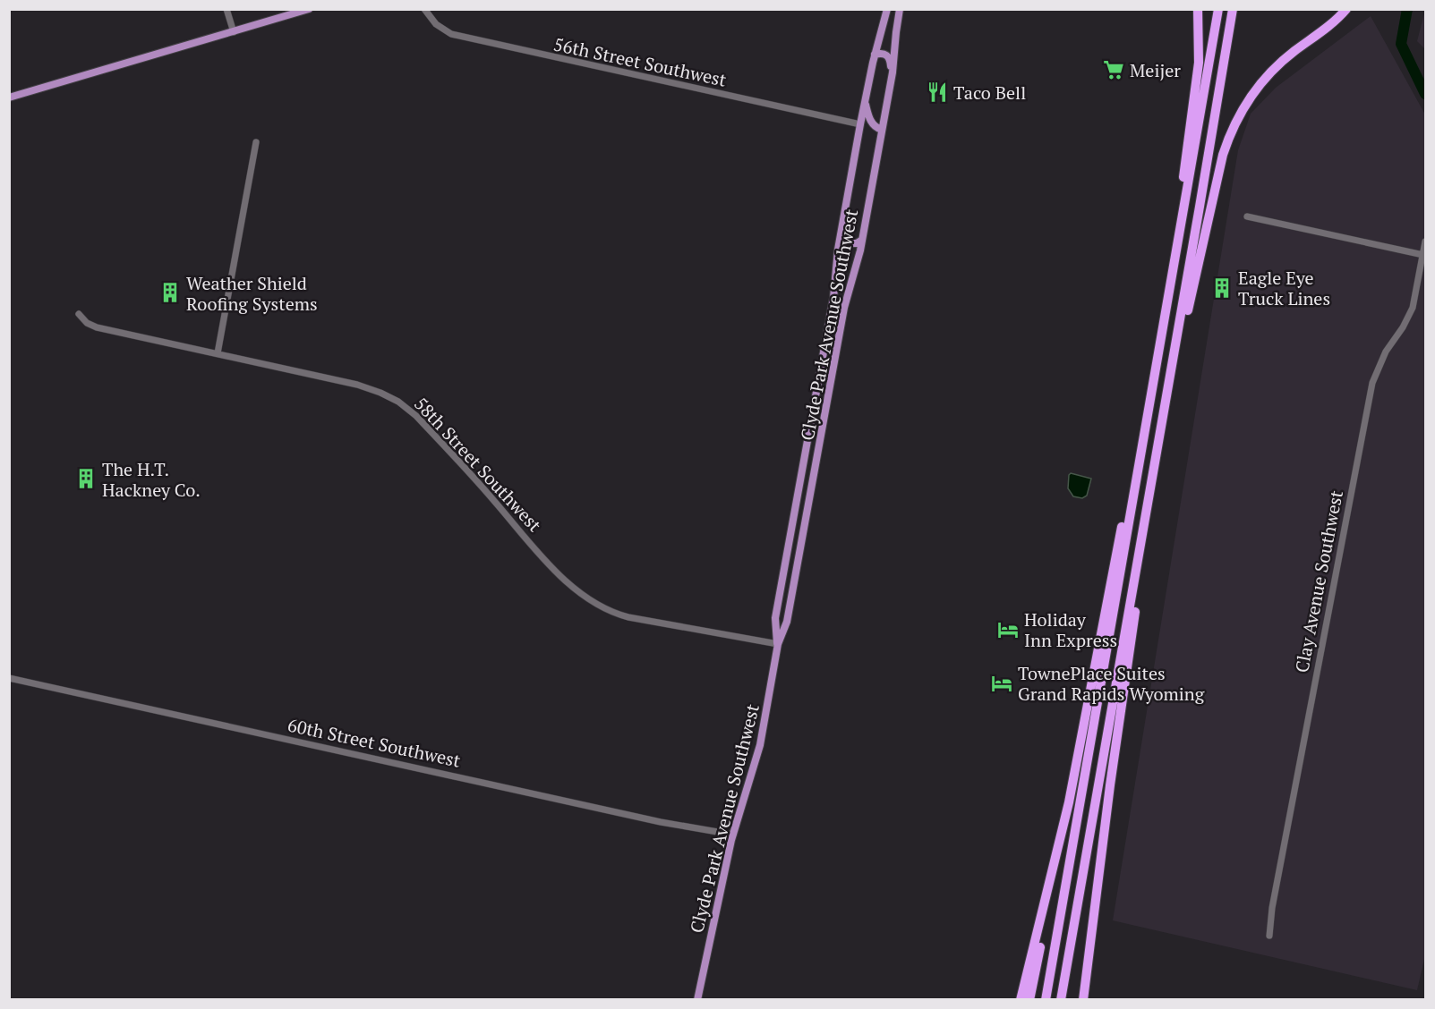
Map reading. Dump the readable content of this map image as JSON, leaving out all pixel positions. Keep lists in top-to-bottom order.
{
  "streets": {
    "main road": ["Clyde Park Avenue Southwest"],
    "street": [
      "56th Street Southwest",
      "58th Street Southwest",
      "Clay Avenue Southwest",
      "60th Street Southwest"
    ]
  },
  "crossings": [
    ["56th Street Southwest", "Clyde Park Avenue Southwest"],
    ["Clyde Park Avenue Southwest", "58th Street Southwest"],
    ["Clyde Park Avenue Southwest", "60th Street Southwest"]
  ],
  "places": {
    "supermarket": ["Meijer"],
    "restaurant": ["Taco Bell"],
    "building": ["Eagle Eye Truck Lines", "Weather Shield Roofing Systems", "The H.T. Hackney Co."],
    "hotel": ["Holiday Inn Express", "TownePlace Suites Grand Rapids Wyoming"]
  }
}
